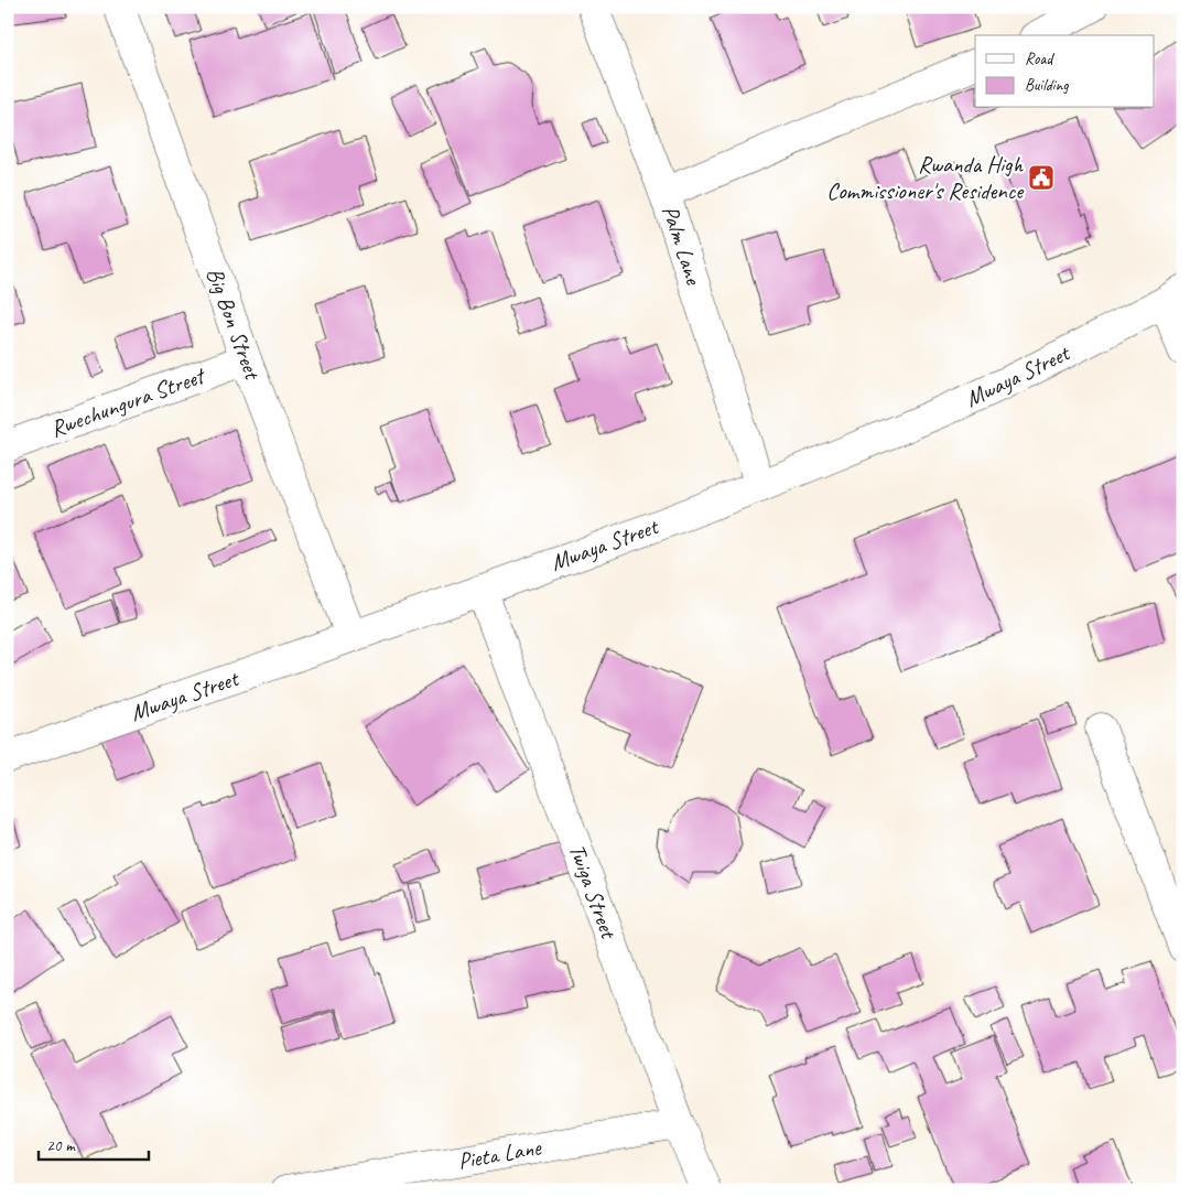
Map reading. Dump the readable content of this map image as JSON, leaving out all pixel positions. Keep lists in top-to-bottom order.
{
  "streets": {
    "street": [
      "Palm Lane",
      "Big Bon Street",
      "Mwaya Street",
      "Rwechungura Street",
      "Twiga Street",
      "Pieta Lane"
    ]
  },
  "crossings": [
    ["Palm Lane", "Mwaya Street"],
    ["Big Bon Street", "Mwaya Street"],
    ["Big Bon Street", "Rwechungura Street"],
    ["Mwaya Street", "Twiga Street"],
    ["Twiga Street", "Pieta Lane"]
  ],
  "places": {
    "public building": ["Rwanda High Commissioner's Residence"]
  },
  "legend": ["Road", "Building"],
  "scale_bar": "20 m"
}
